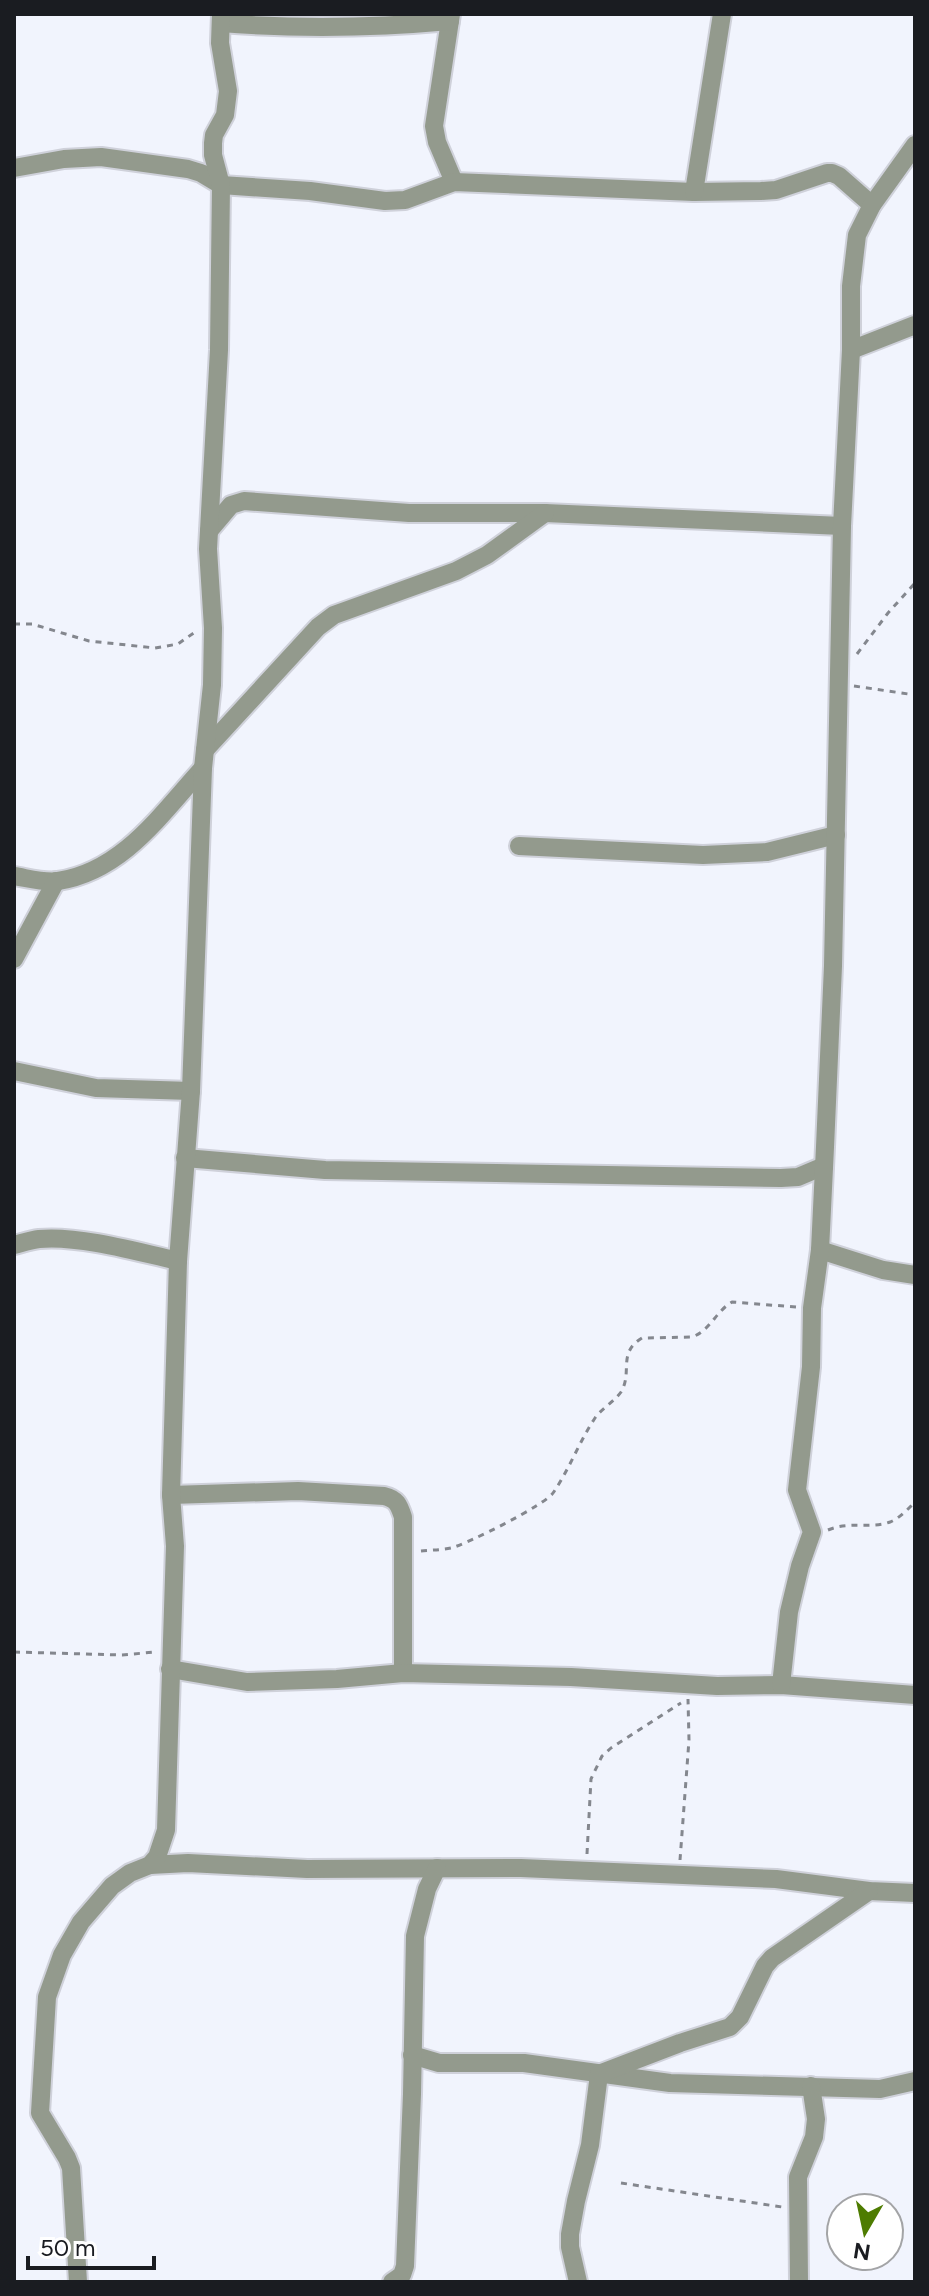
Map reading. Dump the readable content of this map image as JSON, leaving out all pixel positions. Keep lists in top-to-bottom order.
{
  "scale_bar": "50 m",
  "north": "bottom"
}
